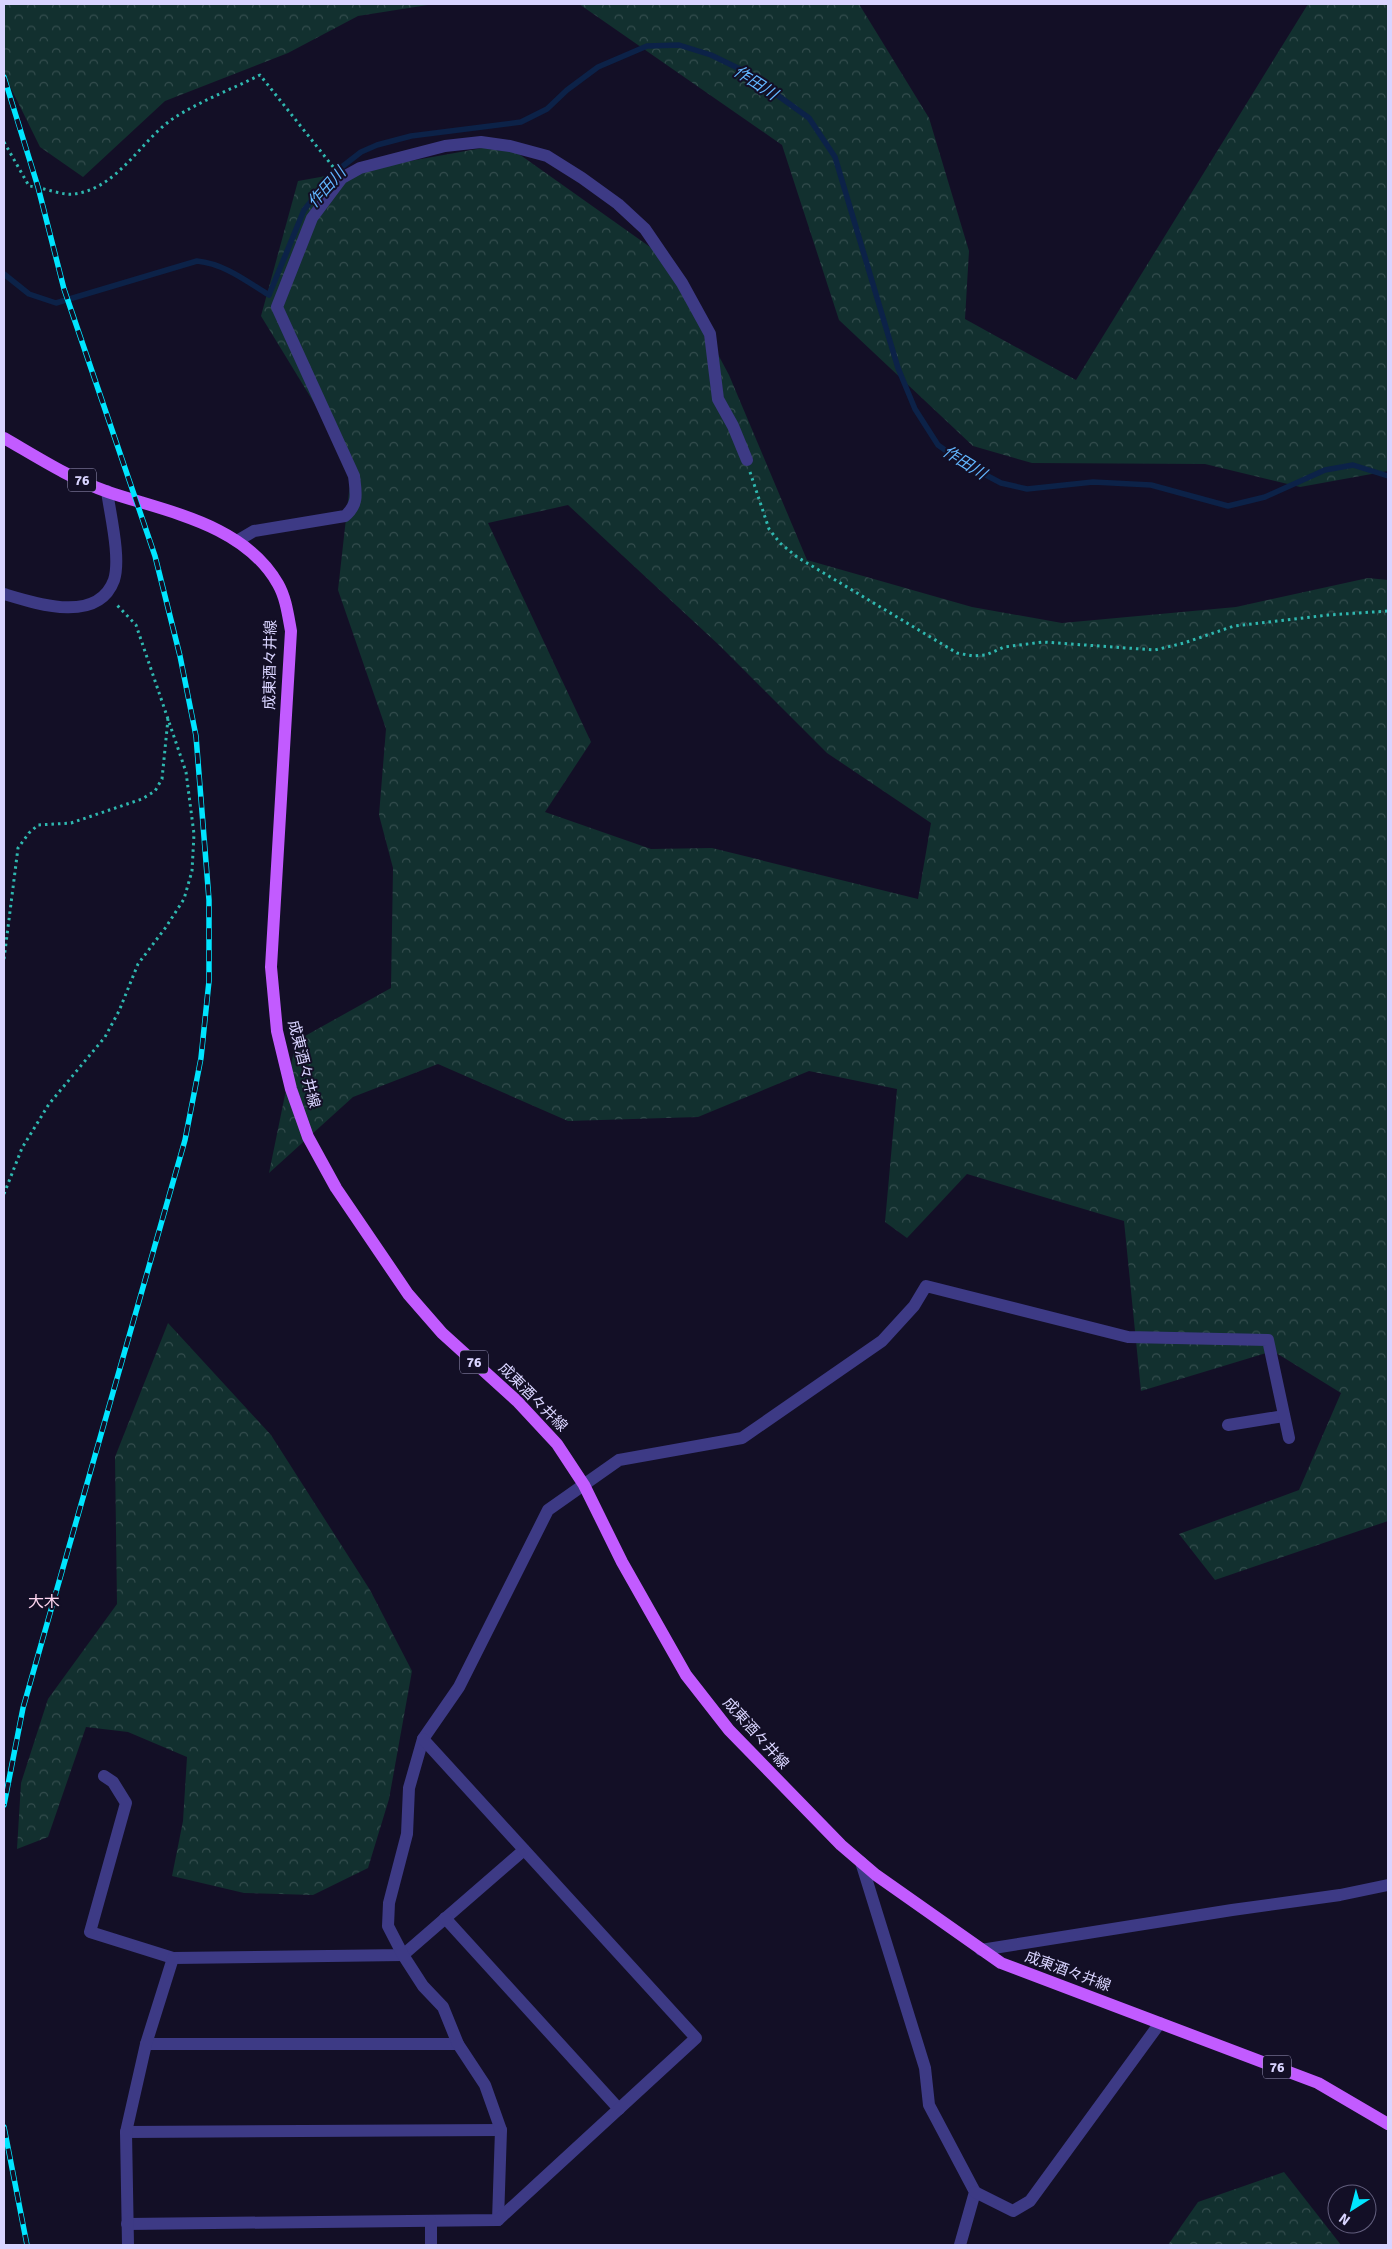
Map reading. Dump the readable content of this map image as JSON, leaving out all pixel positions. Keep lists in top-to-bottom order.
{
  "streets": {
    "main road": ["76", "成東酒々井線"]
  },
  "districts": ["大木"],
  "water": ["作田川"],
  "north": "bottom left"
}
